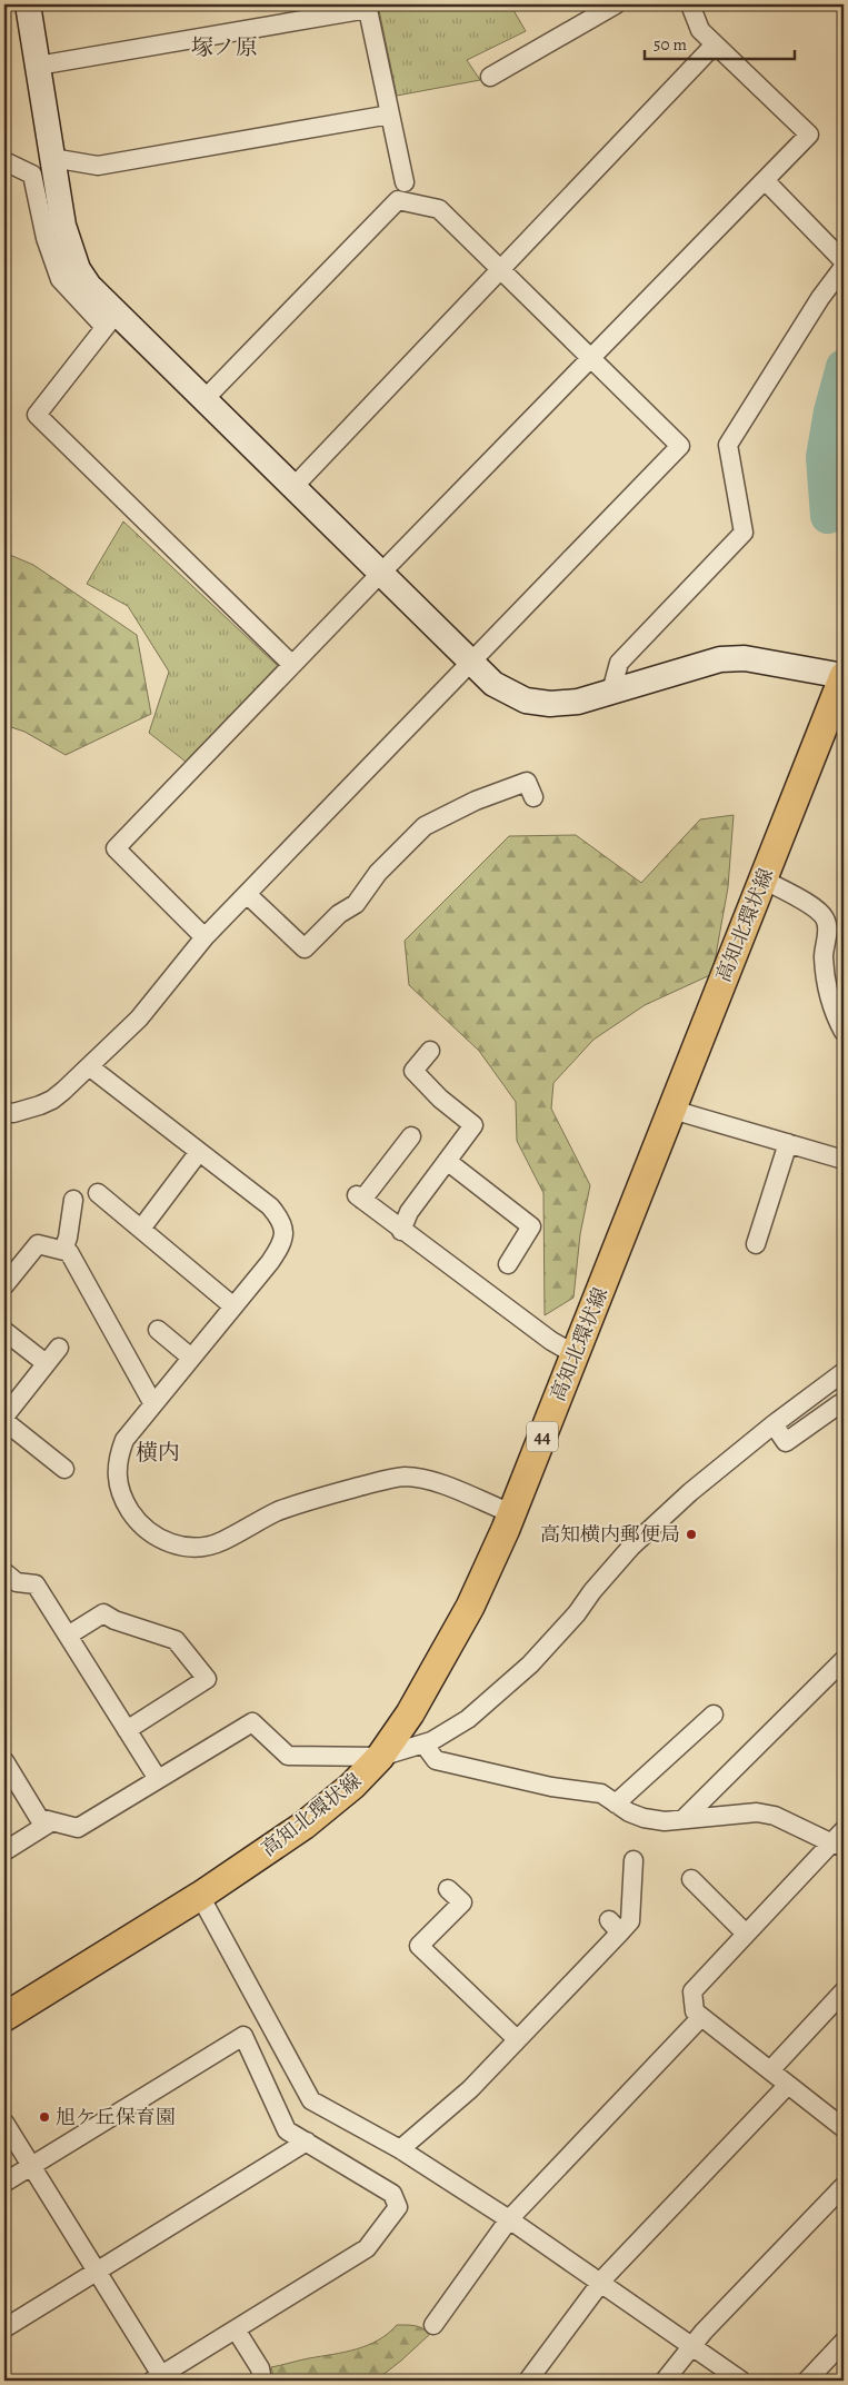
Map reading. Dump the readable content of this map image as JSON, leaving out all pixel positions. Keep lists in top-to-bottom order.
{
  "streets": {
    "main road": ["高知北環状線", "44"]
  },
  "districts": ["塚ノ原", "横内"],
  "places": ["高知横内郵便局", "旭ケ丘保育園"],
  "scale_bar": "50 m"
}
